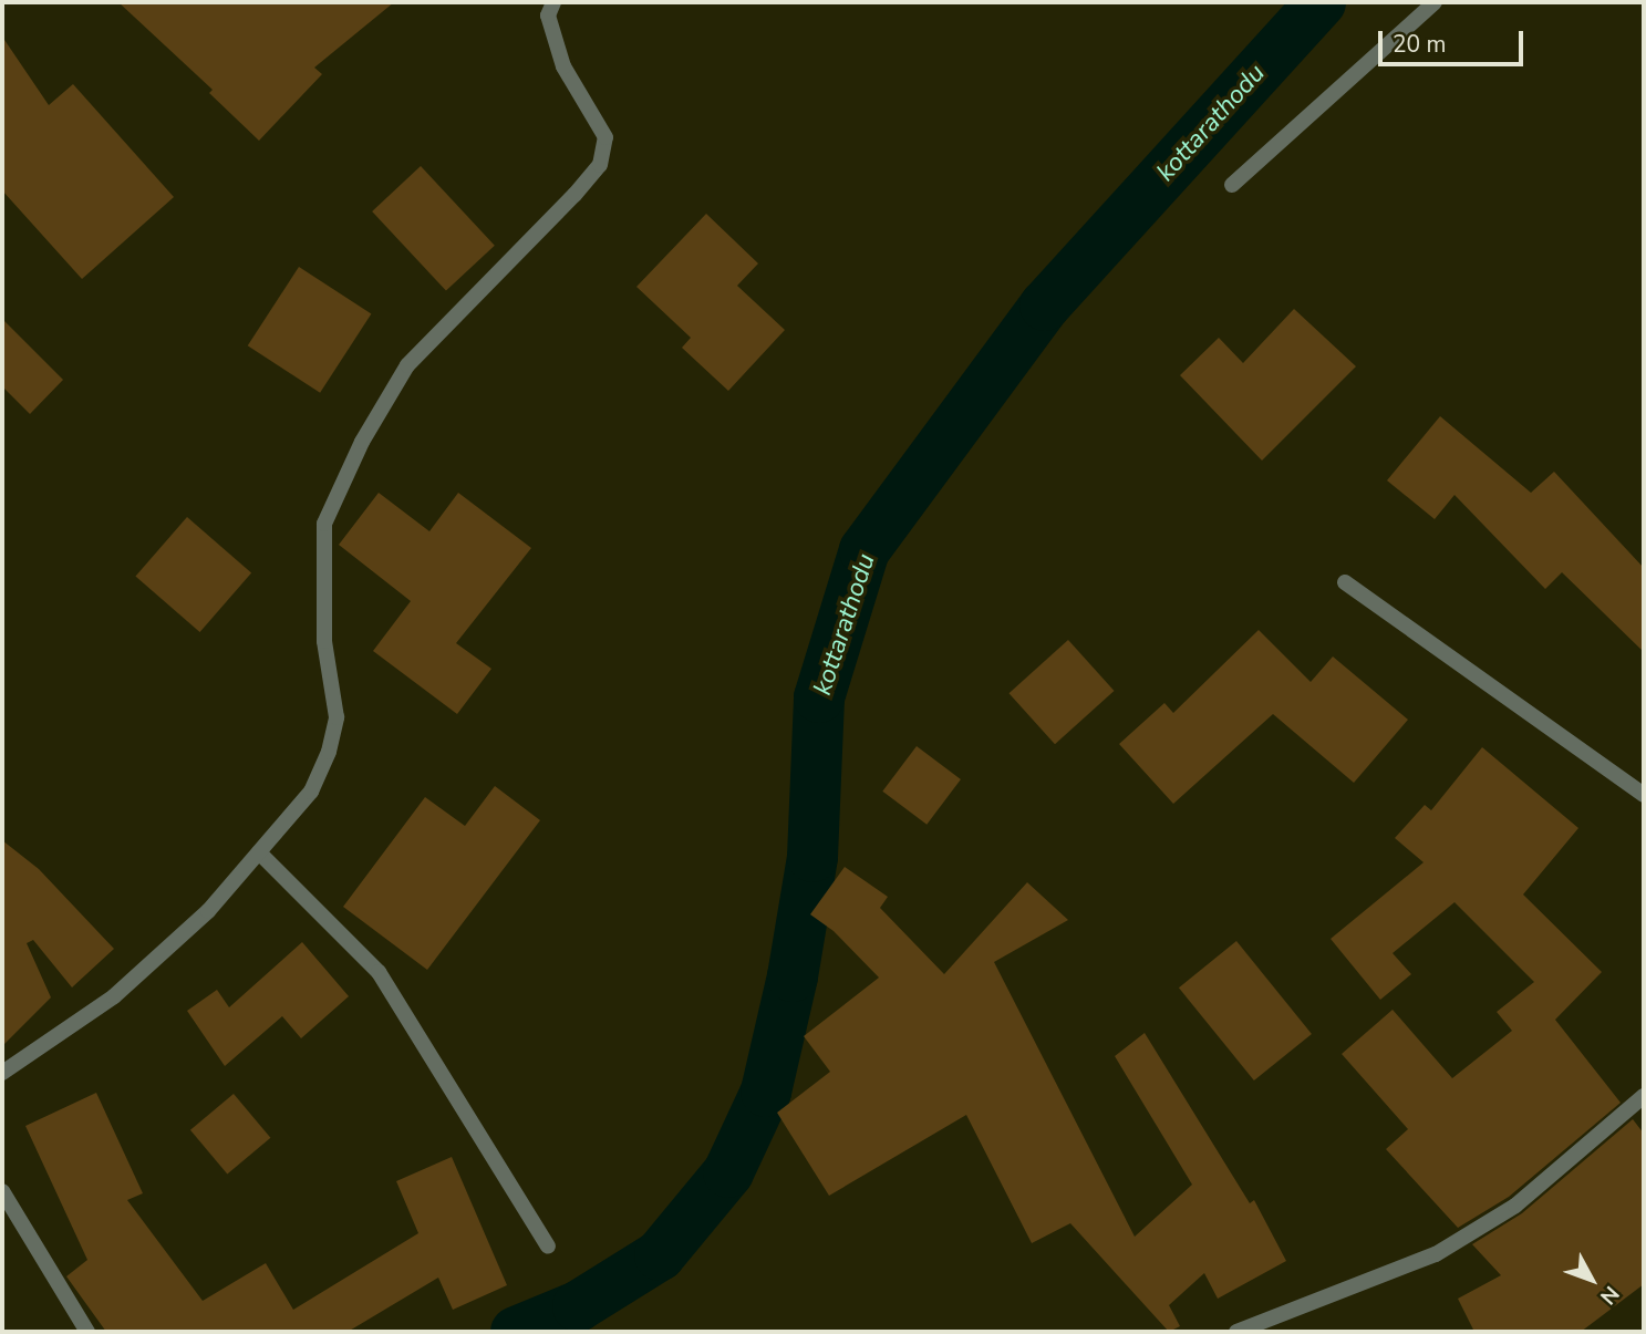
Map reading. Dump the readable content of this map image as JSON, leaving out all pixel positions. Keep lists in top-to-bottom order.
{
  "water": ["kottarathodu"],
  "scale_bar": "20 m",
  "north": "bottom right"
}
